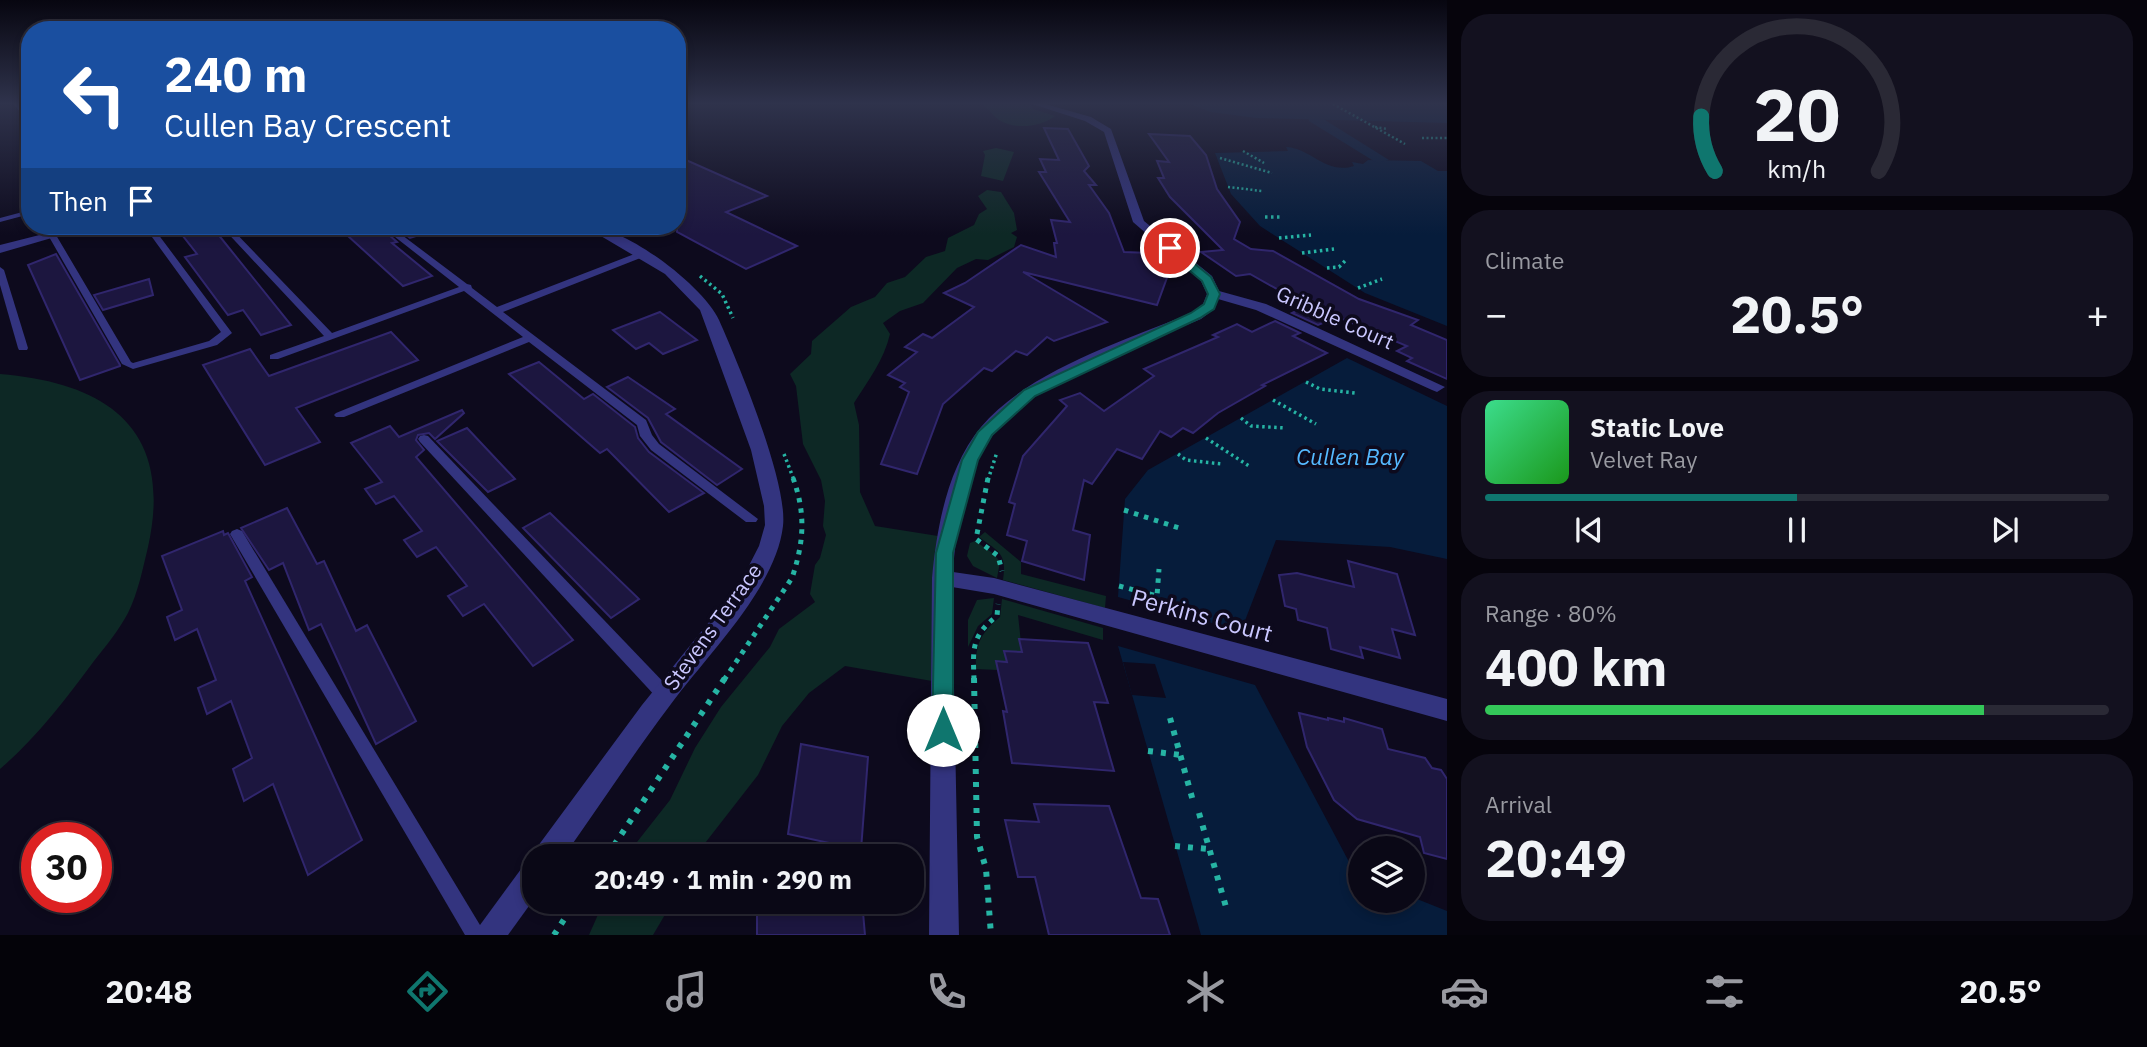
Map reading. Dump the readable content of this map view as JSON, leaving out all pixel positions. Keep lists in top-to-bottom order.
{
  "streets": {
    "street": ["Gribble Court", "Perkins Court", "Stevens Terrace"]
  },
  "water": ["Cullen Bay"],
  "page": {
    "turn": ["240 m", "Cullen Bay Crescent"],
    "then": "Then",
    "tile": [
      "Climate",
      ["Range · 80%", "400 km"],
      ["Arrival", "20:49"]
    ],
    "heat": ["−", "20.5°", "+"],
    "song": ["Static Love", "Velvet Ray"],
    "limit": "30",
    "trip": "20:49 · 1 min · 290 m",
    "tabs": ["20:48", "20.5°"],
    "gauge": ["20", "km/h"]
  }
}
